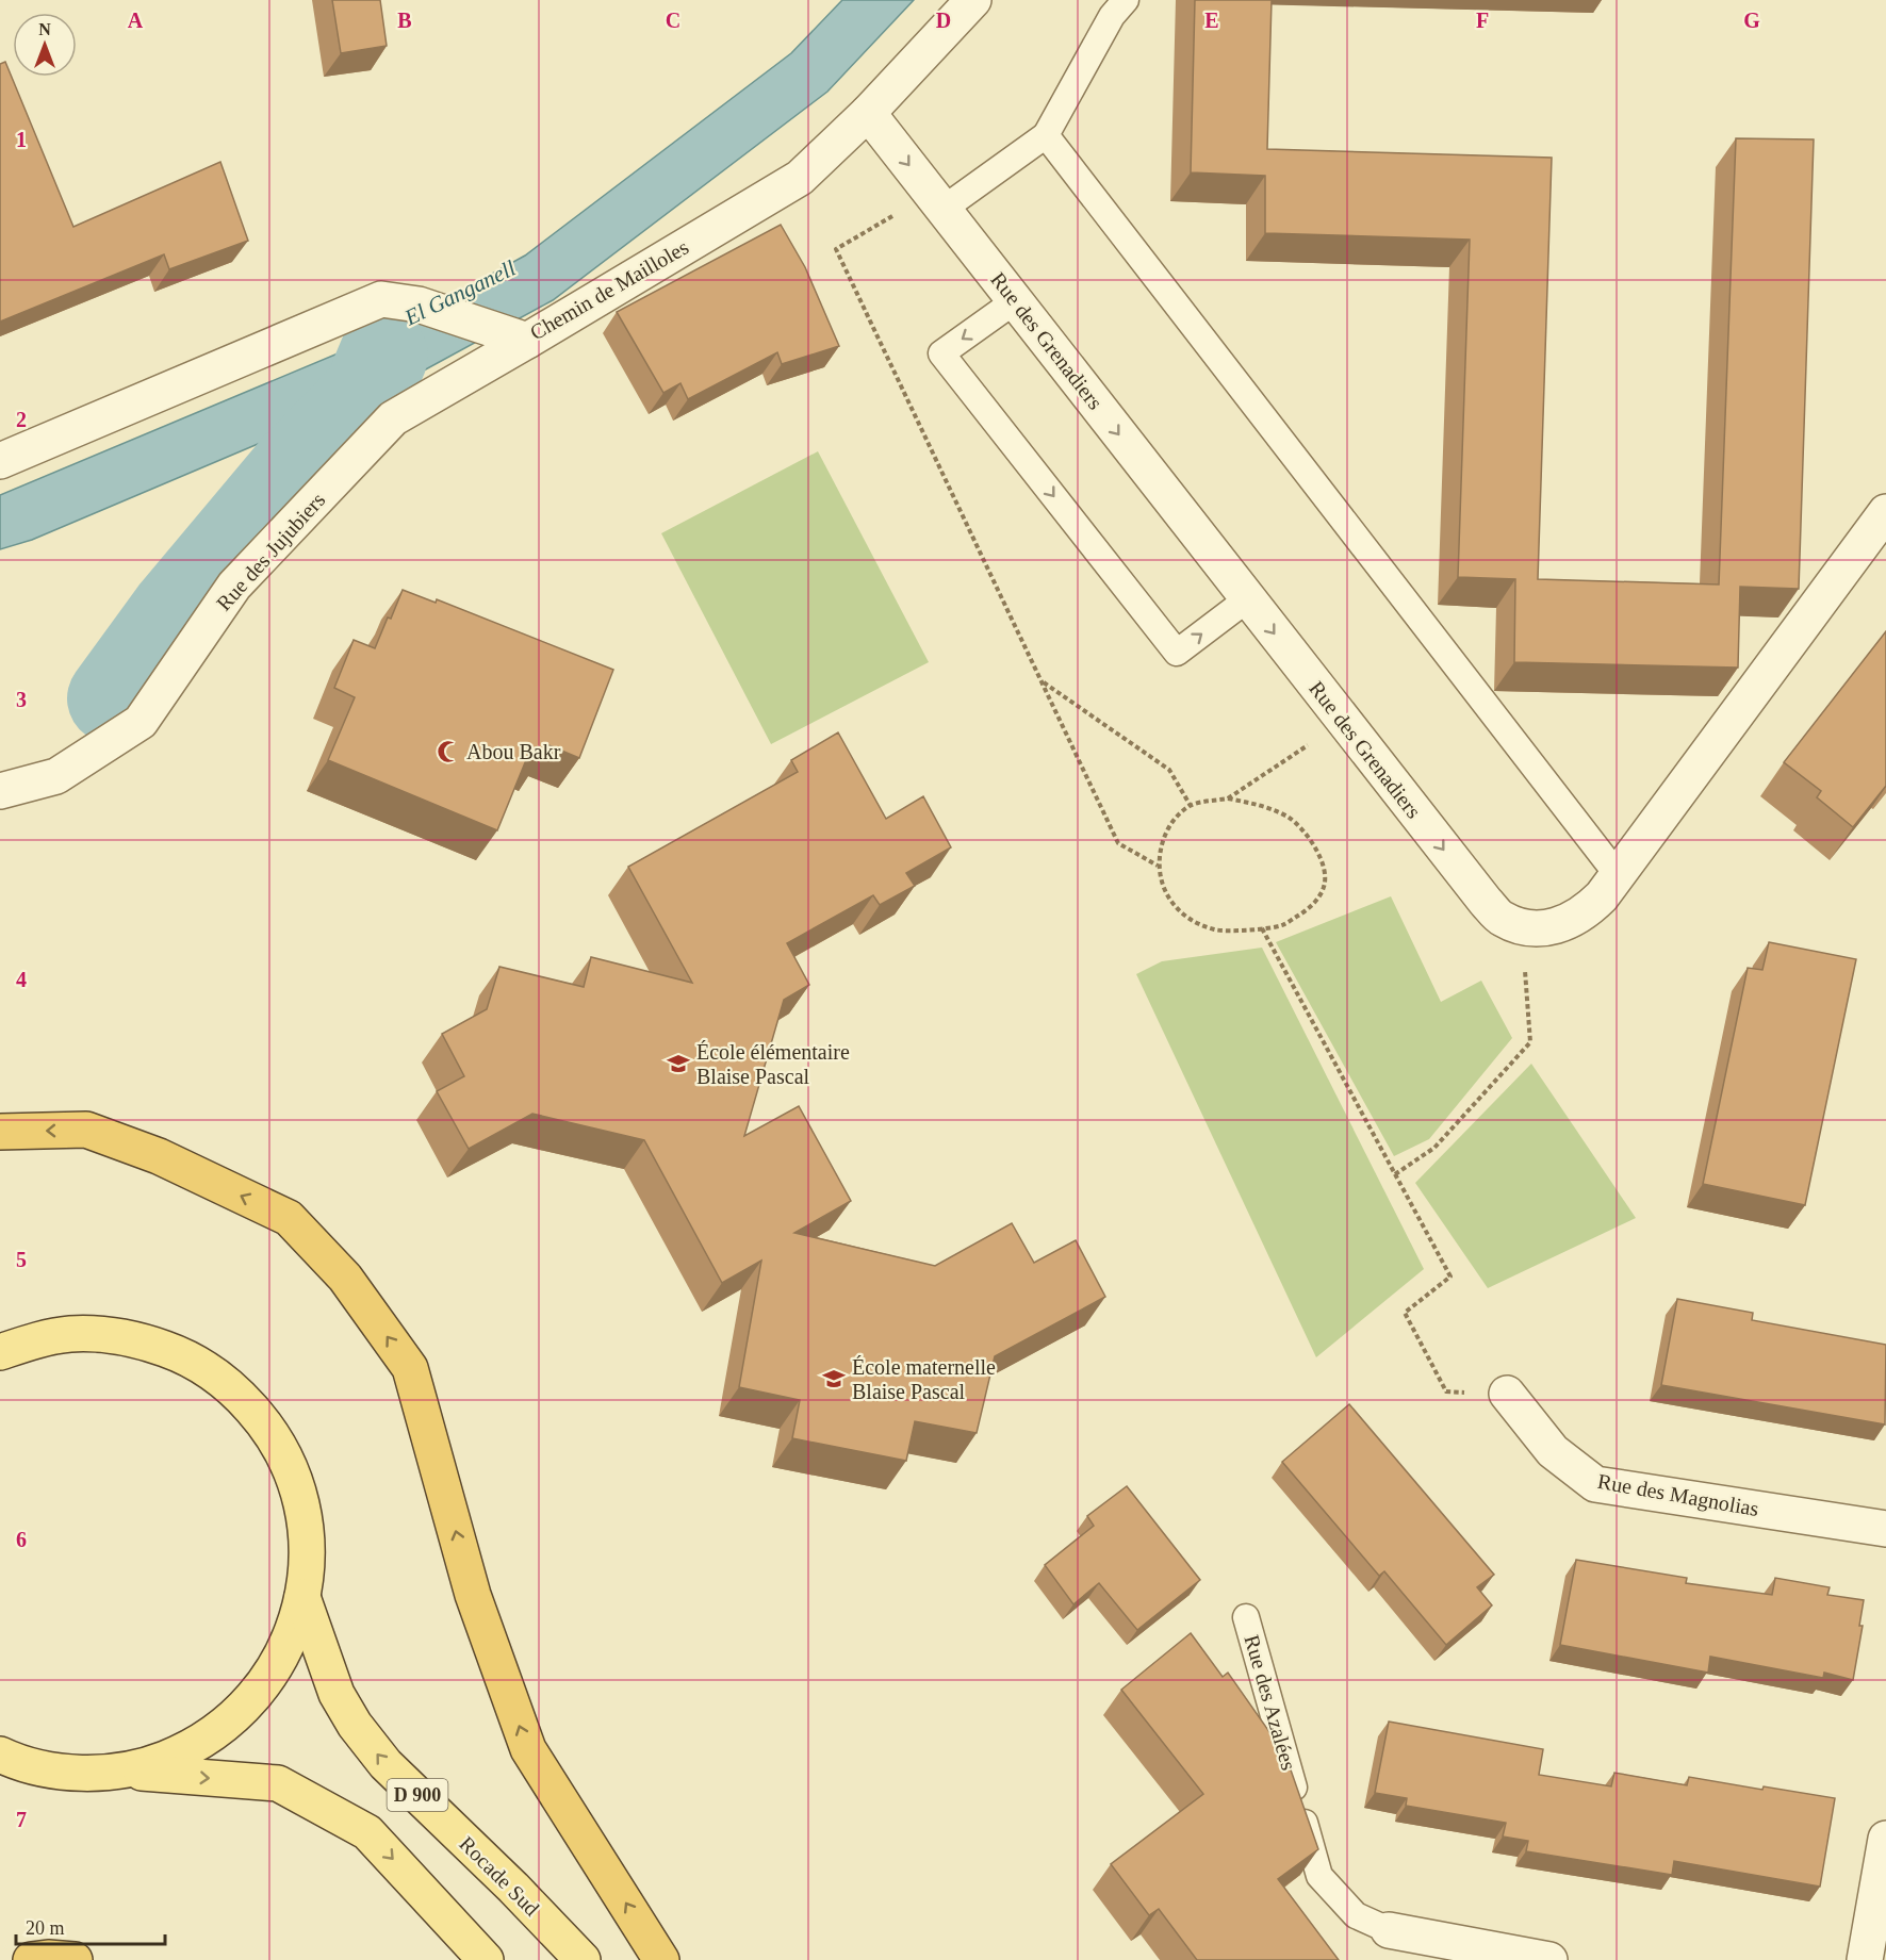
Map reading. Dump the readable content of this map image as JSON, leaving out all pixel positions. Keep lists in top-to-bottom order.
{
  "streets": {
    "main road": ["D 900", "Rocade Sud"],
    "street": [
      "Chemin de Mailloles",
      "Rue des Grenadiers",
      "Rue des Jujubiers",
      "Rue des Magnolias",
      "Rue des Azalées"
    ]
  },
  "crossings": [
    ["Chemin de Mailloles", "Rue des Grenadiers"],
    ["Chemin de Mailloles", "Rue des Jujubiers"]
  ],
  "one_way": ["Rue des Grenadiers", "Rocade Sud"],
  "water": ["El Ganganell"],
  "places": {
    "mosque": ["Abou Bakr"],
    "school or university": ["École élémentaire Blaise Pascal", "École maternelle Blaise Pascal"]
  },
  "scale_bar": "20 m",
  "north": "top",
  "grid": {
    "columns": [
      "A",
      "B",
      "C",
      "D",
      "E",
      "F",
      "G"
    ],
    "rows": [
      "1",
      "2",
      "3",
      "4",
      "5",
      "6",
      "7"
    ]
  }
}
